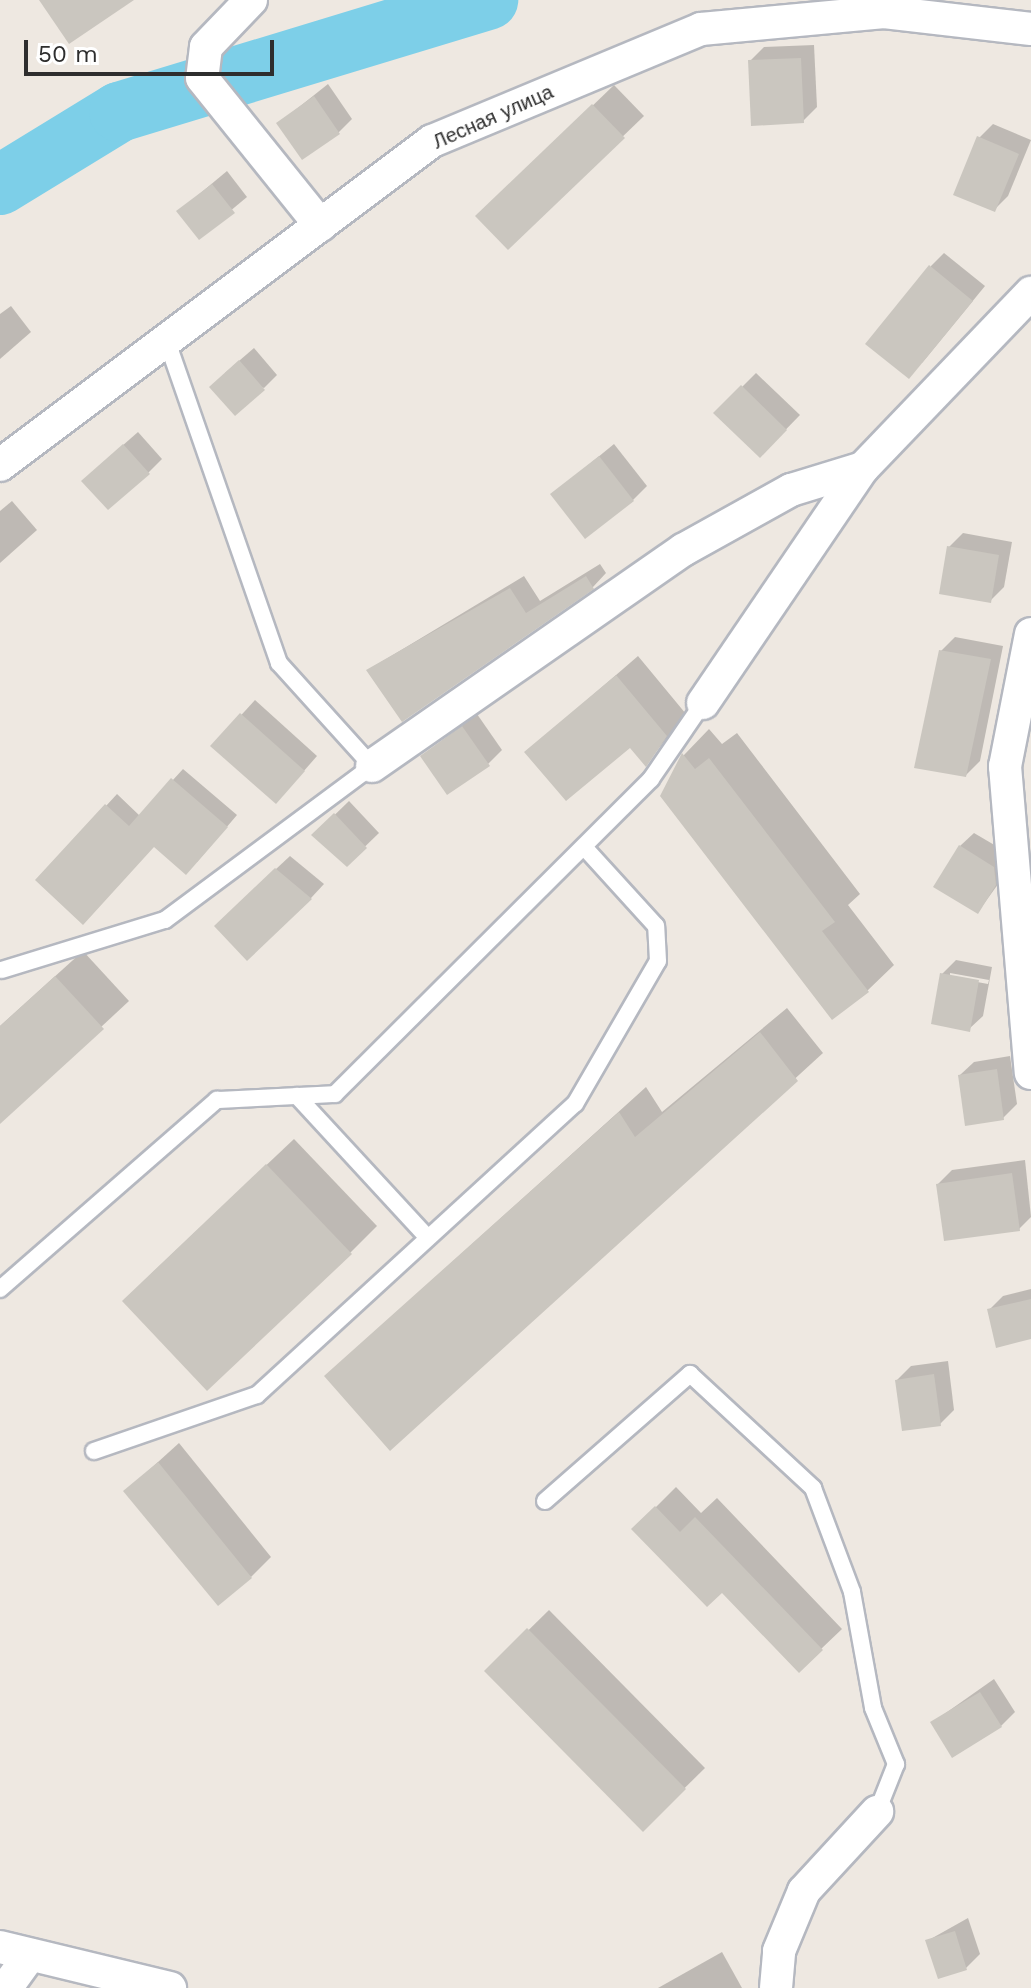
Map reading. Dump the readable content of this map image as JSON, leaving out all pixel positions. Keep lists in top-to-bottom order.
{
  "streets": {
    "street": ["Лесная улица"]
  },
  "scale_bar": "50 m"
}
